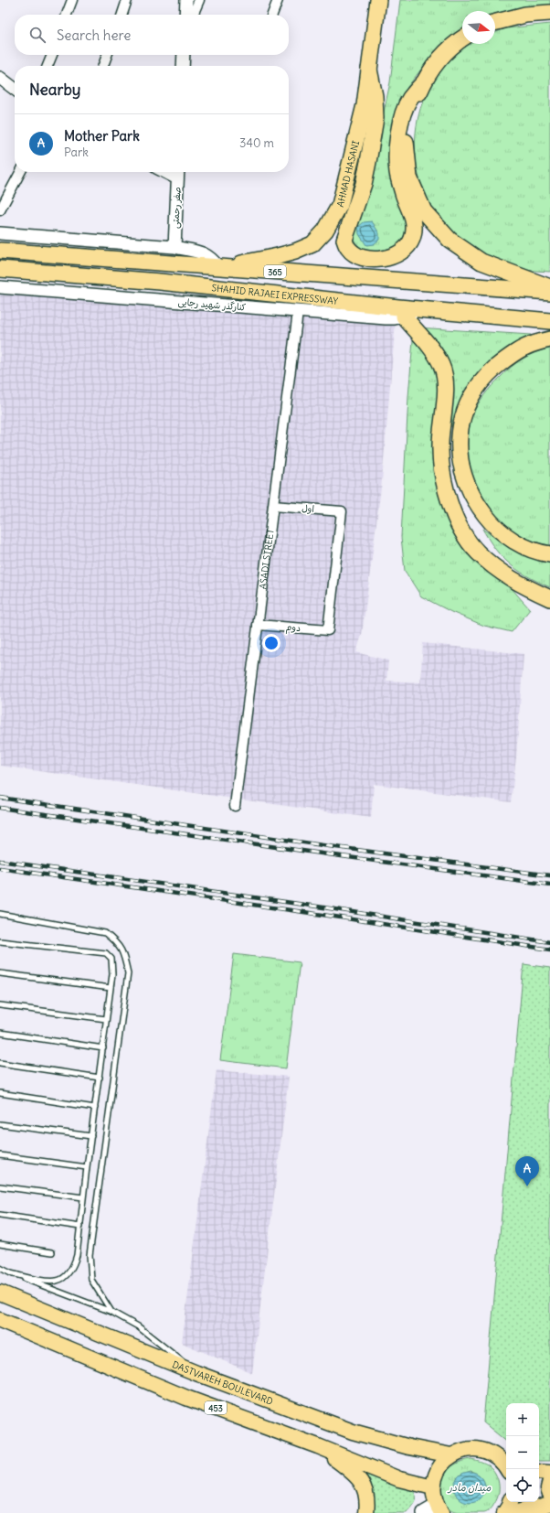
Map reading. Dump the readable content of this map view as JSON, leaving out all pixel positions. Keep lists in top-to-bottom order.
{
  "streets": {
    "highway": ["AHMAD HASANI", "365", "SHAHID RAJAEI EXPRESSWAY"],
    "main road": ["DASTVAREH BOULEVARD", "453"],
    "street": [
      "صفر رحمتی",
      "کنارگذر شهید رجایی",
      "اول",
      "ASADI STREET",
      "دوم"
    ]
  },
  "crossings": [
    ["AHMAD HASANI", "365"],
    ["SHAHID RAJAEI EXPRESSWAY", "کنارگذر شهید رجایی"],
    ["کنارگذر شهید رجایی", "ASADI STREET"],
    ["اول", "ASADI STREET"],
    ["اول", "دوم"],
    ["ASADI STREET", "دوم"]
  ],
  "water": ["میدان مادر"],
  "north": "right",
  "page": {
    "search": "Search here",
    "heading": "Nearby",
    "list": [
      {
        "mark": "A",
        "name": "Mother Park",
        "note": "Park",
        "value": "340 m"
      }
    ],
    "pins": "A",
    "map_buttons": ["+", "−"]
  }
}
